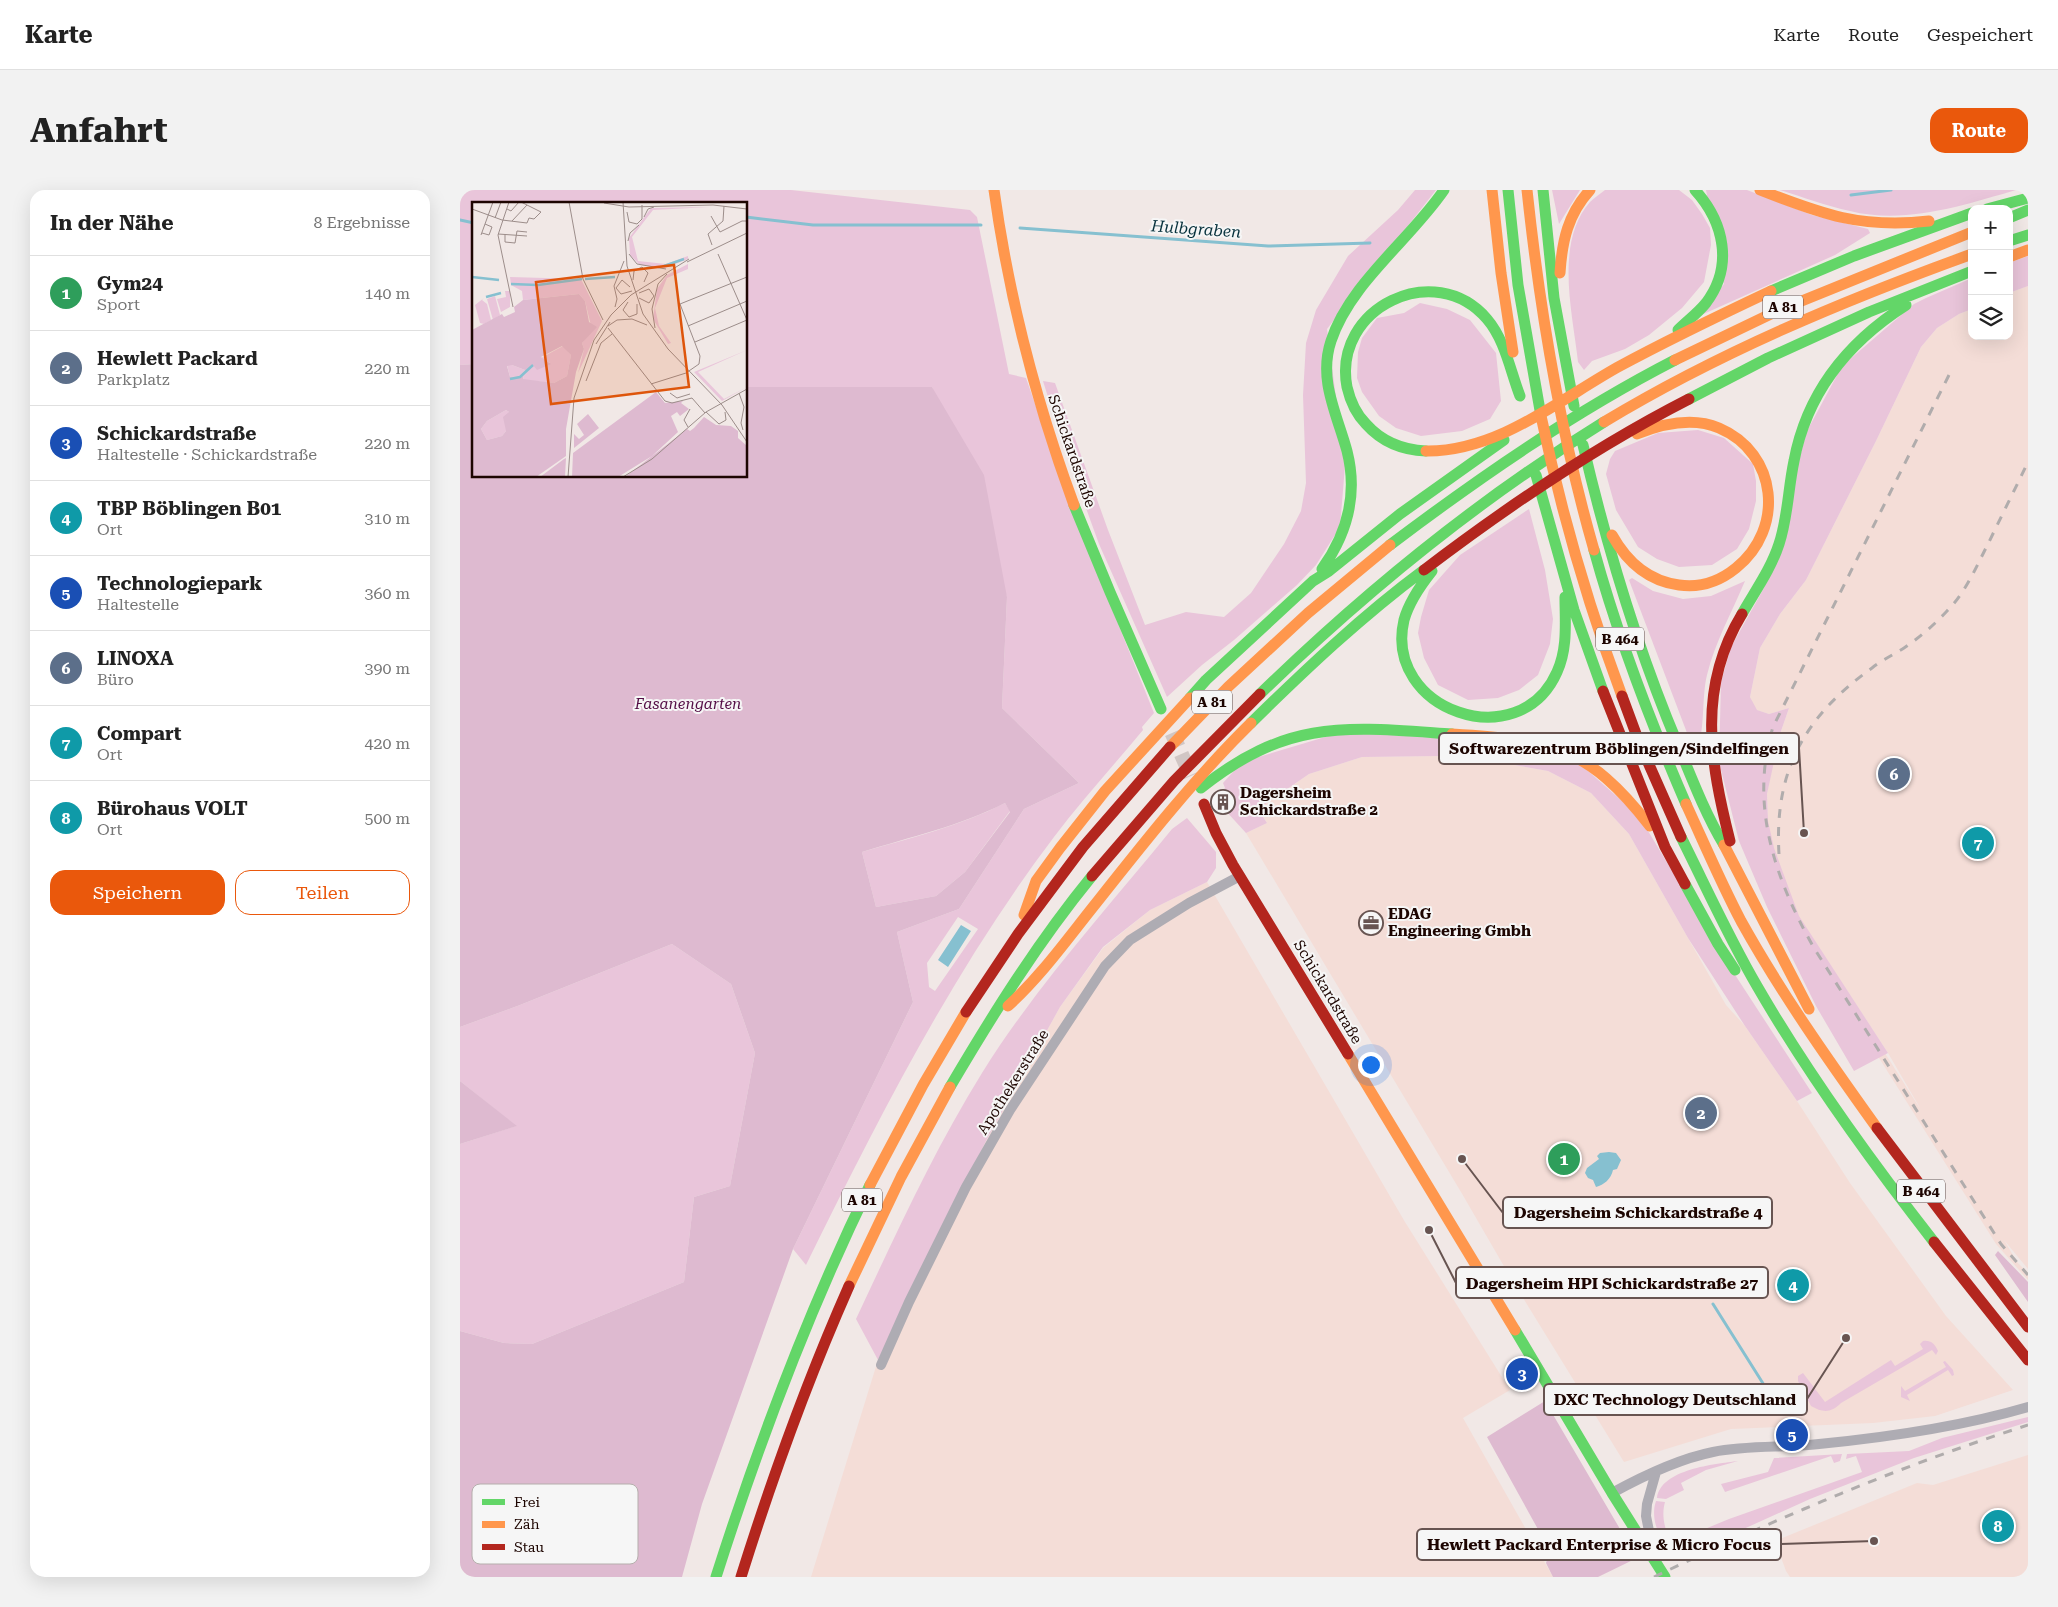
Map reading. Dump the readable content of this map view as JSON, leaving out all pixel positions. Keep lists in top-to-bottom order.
{
  "streets": {
    "main road": ["A 81", "Schickardstraße", "B 464"],
    "street": ["Apothekerstraße"]
  },
  "crossings": [
    ["Schickardstraße", "Apothekerstraße"]
  ],
  "water": ["Hulbgraben"],
  "parks": ["Fasanengarten"],
  "places": {
    "building": ["Dagersheim Schickardstraße 2"],
    "other": [
      "Softwarezentrum Böblingen/Sindelfingen",
      "Dagersheim Schickardstraße 4",
      "Dagersheim HPI Schickardstraße 27",
      "DXC Technology Deutschland",
      "Hewlett Packard Enterprise & Micro Focus"
    ],
    "office": ["EDAG Engineering Gmbh"]
  },
  "legend": ["Frei", "Zäh", "Stau"],
  "page": {
    "header": "Karte",
    "nav": ["Karte", "Route", "Gespeichert"],
    "buttons": [
      "Route",
      ["Speichern", "Teilen"]
    ],
    "title": "Anfahrt",
    "heading": ["In der Nähe", "8 Ergebnisse"],
    "map_buttons": ["+", "−"],
    "list": [
      {
        "mark": "1",
        "name": "Gym24",
        "note": "Sport",
        "value": "140 m"
      },
      {
        "mark": "2",
        "name": "Hewlett Packard",
        "note": "Parkplatz",
        "value": "220 m"
      },
      {
        "mark": "3",
        "name": "Schickardstraße",
        "note": "Haltestelle · Schickardstraße",
        "value": "220 m"
      },
      {
        "mark": "4",
        "name": "TBP Böblingen B01",
        "note": "Ort",
        "value": "310 m"
      },
      {
        "mark": "5",
        "name": "Technologiepark",
        "note": "Haltestelle",
        "value": "360 m"
      },
      {
        "mark": "6",
        "name": "LINOXA",
        "note": "Büro",
        "value": "390 m"
      },
      {
        "mark": "7",
        "name": "Compart",
        "note": "Ort",
        "value": "420 m"
      },
      {
        "mark": "8",
        "name": "Bürohaus VOLT",
        "note": "Ort",
        "value": "500 m"
      }
    ],
    "pins": [
      "6",
      "7",
      "2",
      "1",
      "4",
      "3",
      "5",
      "8"
    ]
  }
}
